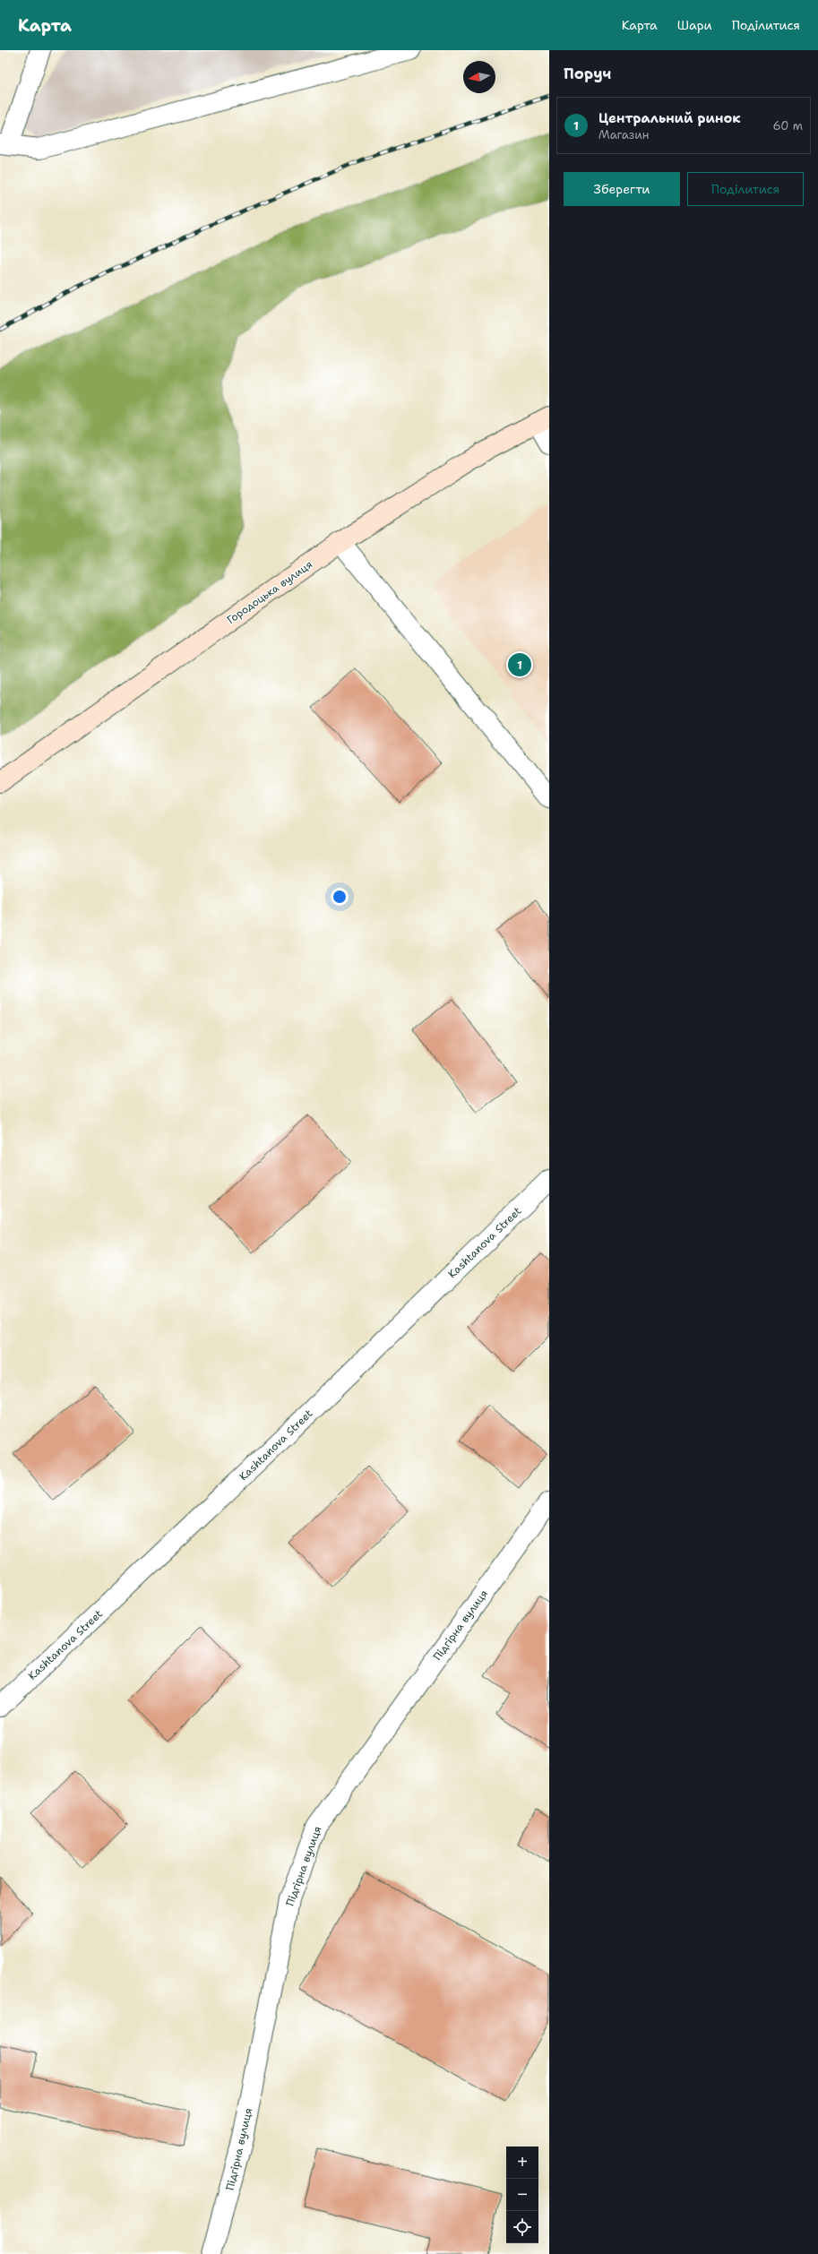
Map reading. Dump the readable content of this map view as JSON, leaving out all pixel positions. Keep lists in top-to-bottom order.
{
  "streets": {
    "main road": ["Городоцька вулиця"],
    "street": ["Kashtanova Street", "Підгірна вулиця"]
  },
  "north": "left",
  "page": {
    "header": "Карта",
    "nav": ["Карта", "Шари", "Поділитися"],
    "heading": "Поруч",
    "list": [
      {
        "mark": "1",
        "name": "Центральний ринок",
        "note": "Магазин",
        "value": "60 m"
      }
    ],
    "buttons": ["Зберегти", "Поділитися"],
    "pins": "1",
    "map_buttons": ["+", "−"]
  }
}
